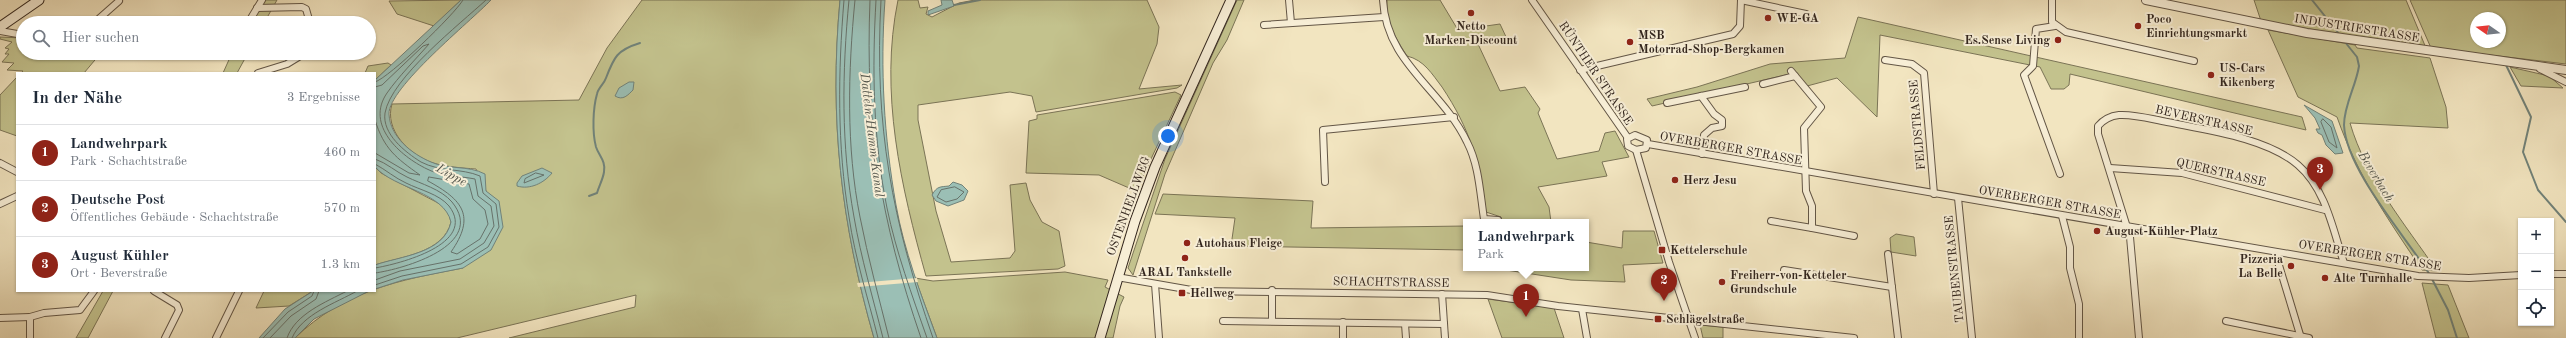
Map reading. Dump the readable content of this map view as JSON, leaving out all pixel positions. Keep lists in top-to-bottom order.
{
  "streets": {
    "main road": ["OSTENHELLWEG"],
    "street": [
      "INDUSTRIESTRASSE",
      "RÜNTHER STRASSE",
      "BEVERSTRASSE",
      "FELDSTRASSE",
      "OVERBERGER STRASSE",
      "QUERSTRASSE",
      "TAUBENSTRASSE",
      "SCHACHTSTRASSE"
    ]
  },
  "crossings": [
    ["RÜNTHER STRASSE", "OVERBERGER STRASSE"],
    ["RÜNTHER STRASSE", "SCHACHTSTRASSE"],
    ["BEVERSTRASSE", "OVERBERGER STRASSE"],
    ["BEVERSTRASSE", "QUERSTRASSE"],
    ["FELDSTRASSE", "OVERBERGER STRASSE"],
    ["OVERBERGER STRASSE", "TAUBENSTRASSE"],
    ["OSTENHELLWEG", "SCHACHTSTRASSE"]
  ],
  "water": ["Datteln-Hamm-Kanal", "Lippe", "Beverbach"],
  "places": {
    "other": [
      "Netto Marken-Discount",
      "WE-GA",
      "Poco Einrichtungsmarkt",
      "Es.Sense Living",
      "MSB Motorrad-Shop-Bergkamen",
      "US-Cars Kikenberg",
      "Herz Jesu",
      "August-Kühler-Platz",
      "Autohaus Fleige",
      "ARAL Tankstelle",
      "Pizzeria La Belle",
      "Alte Turnhalle",
      "Freiherr-von-Ketteler Grundschule"
    ],
    "transit": ["Kettelerschule", "Hellweg", "Schlägelstraße"]
  },
  "north": "left",
  "page": {
    "search": "Hier suchen",
    "heading": ["In der Nähe", "3 Ergebnisse"],
    "list": [
      {
        "mark": "1",
        "name": "Landwehrpark",
        "note": "Park · Schachtstraße",
        "value": "460 m"
      },
      {
        "mark": "2",
        "name": "Deutsche Post",
        "note": "Öffentliches Gebäude · Schachtstraße",
        "value": "570 m"
      },
      {
        "mark": "3",
        "name": "August Kühler",
        "note": "Ort · Beverstraße",
        "value": "1.3 km"
      }
    ],
    "pins": ["3", "2", "1"],
    "map_buttons": ["+", "−"],
    "popup": ["Landwehrpark", "Park"]
  }
}
